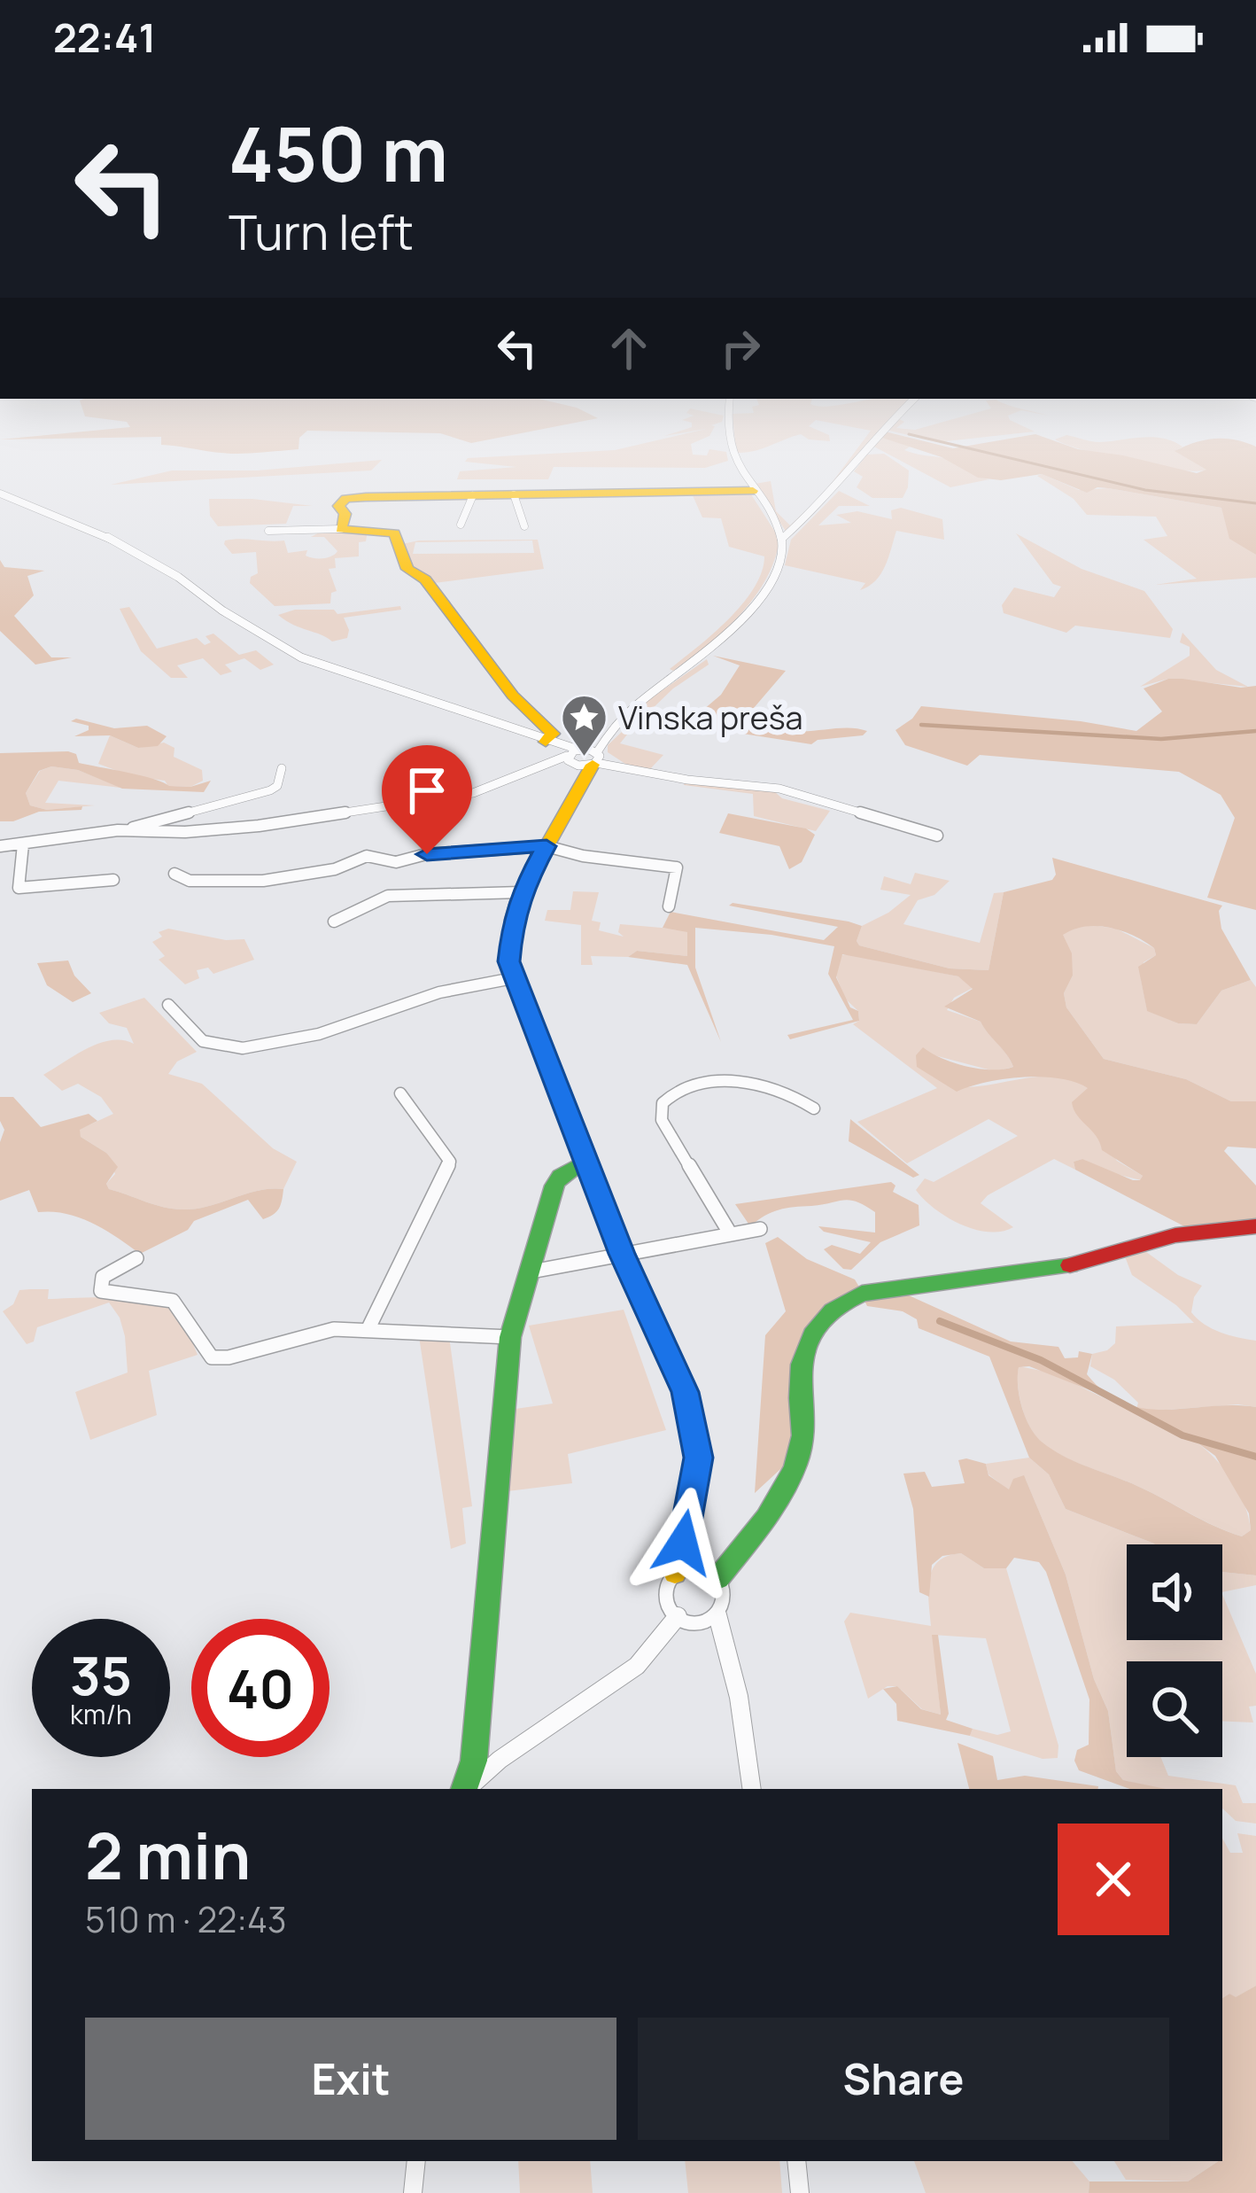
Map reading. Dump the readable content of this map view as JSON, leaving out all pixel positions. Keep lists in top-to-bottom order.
{
  "places": {
    "place": ["Vinska preša"]
  },
  "page": {
    "status": "22:41",
    "turn": ["450 m", "Turn left"],
    "speed": "35 km/h",
    "limit": "40",
    "heading": ["2 min", "510 m · 22:43"],
    "buttons": ["Exit", "Share"]
  }
}
